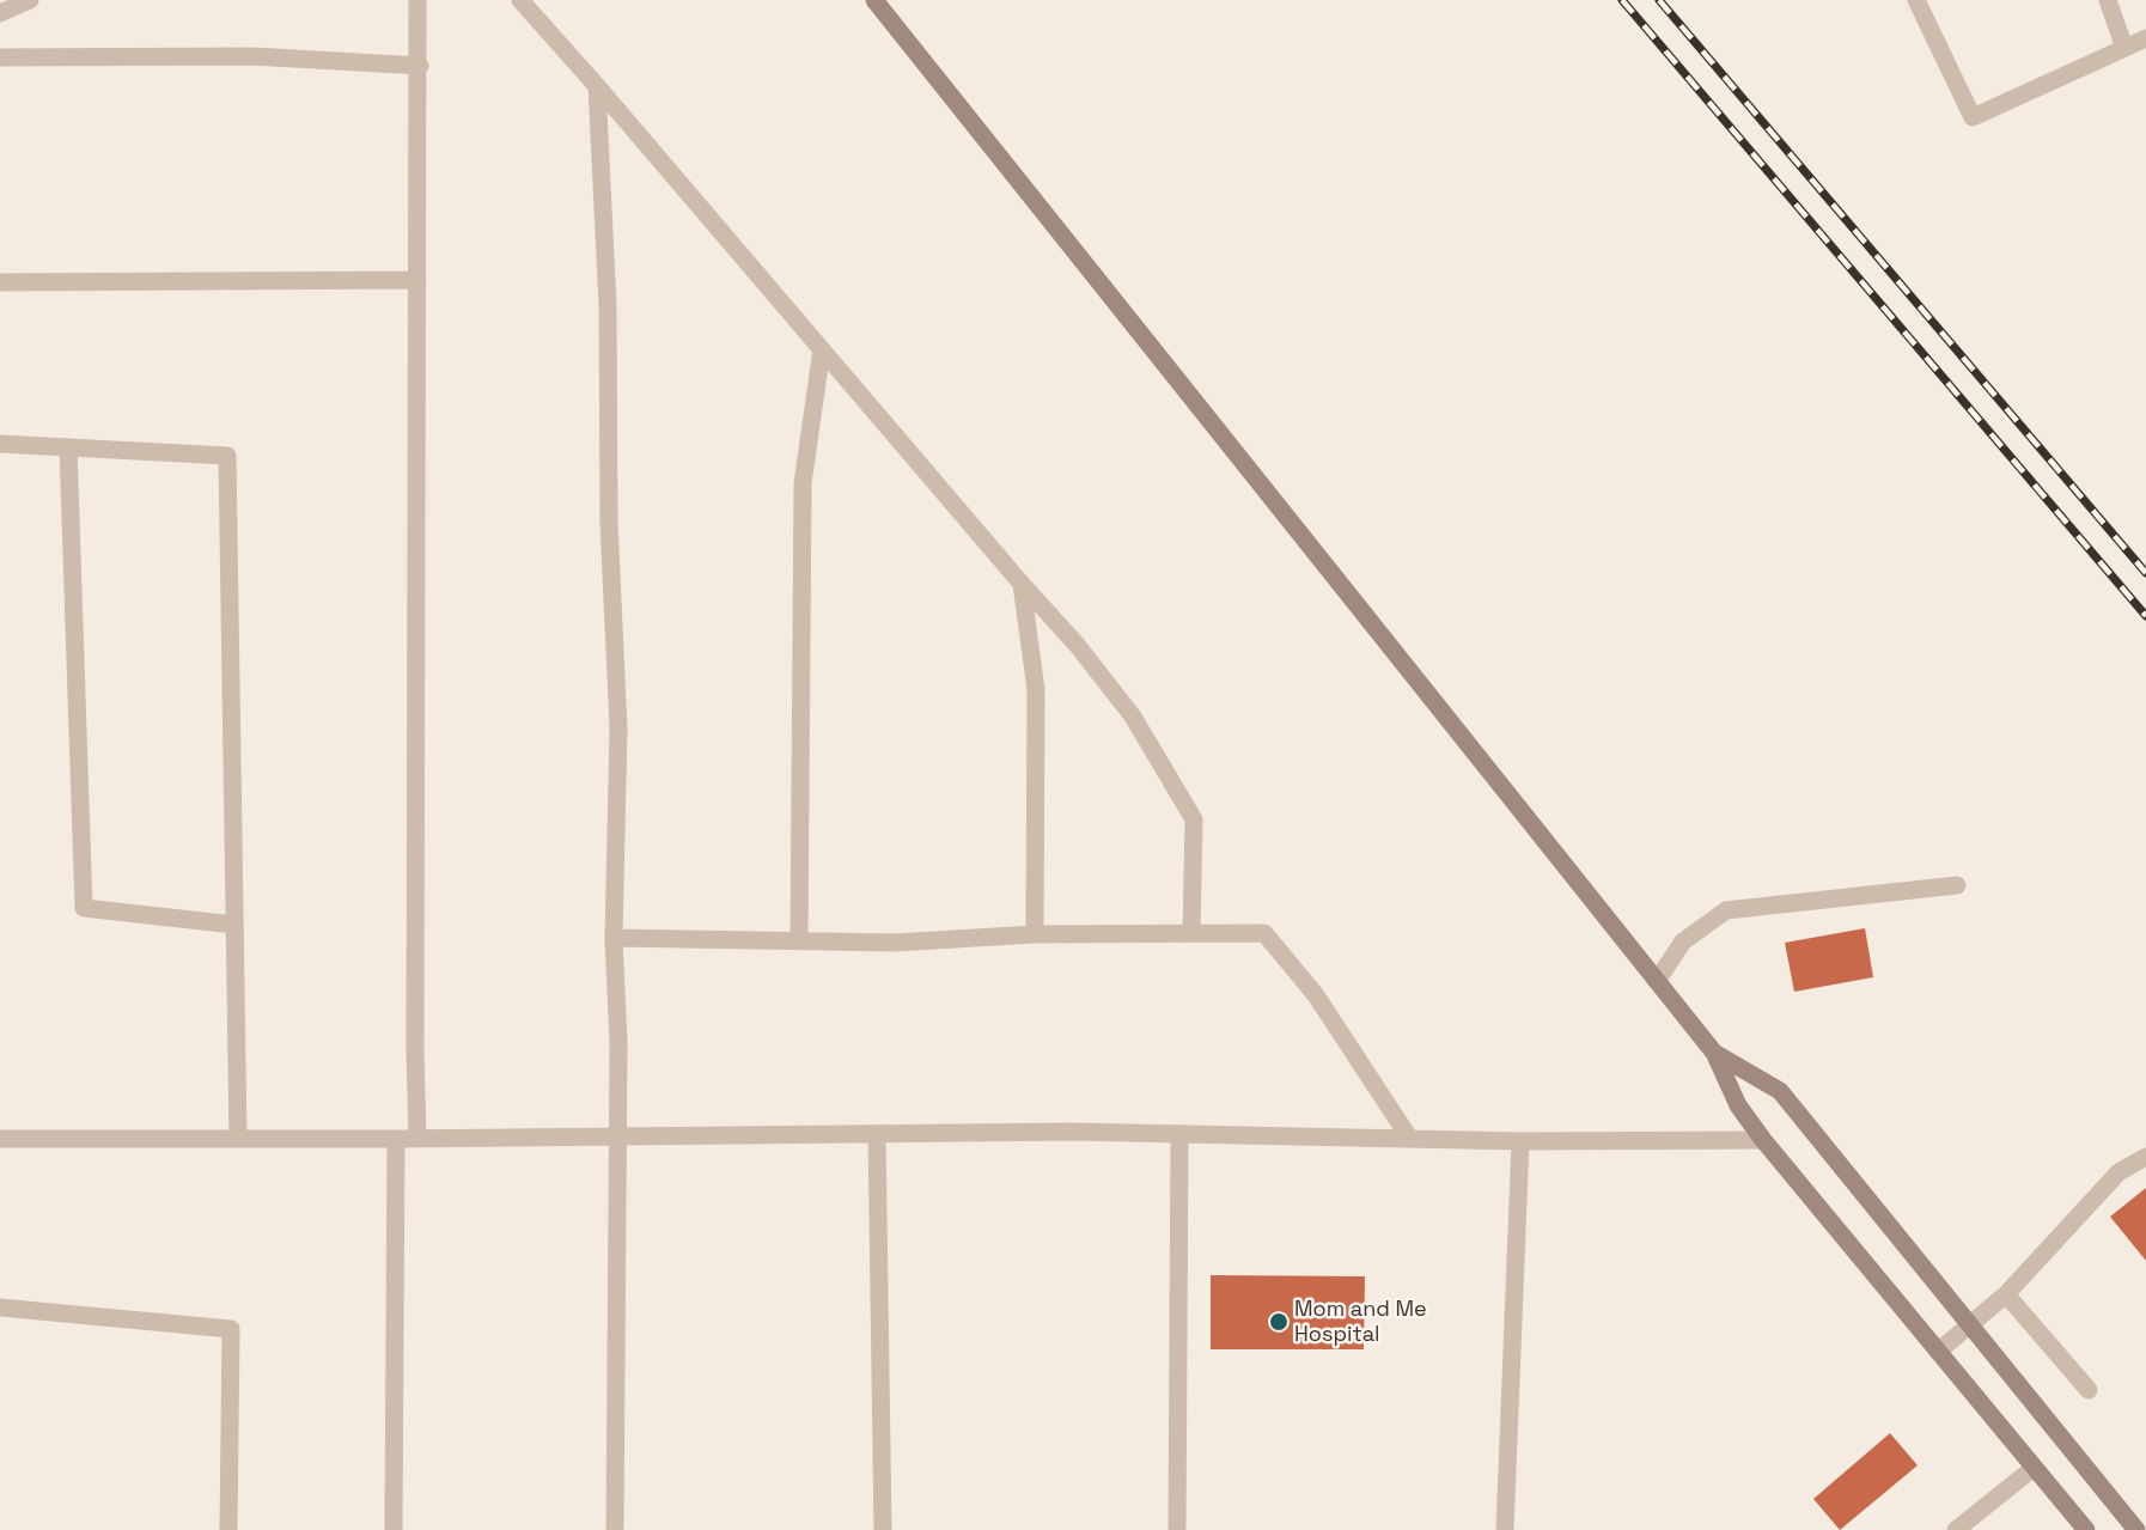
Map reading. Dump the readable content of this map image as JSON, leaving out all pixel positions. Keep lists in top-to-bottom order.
{
  "places": ["Mom and Me Hospital"]
}
